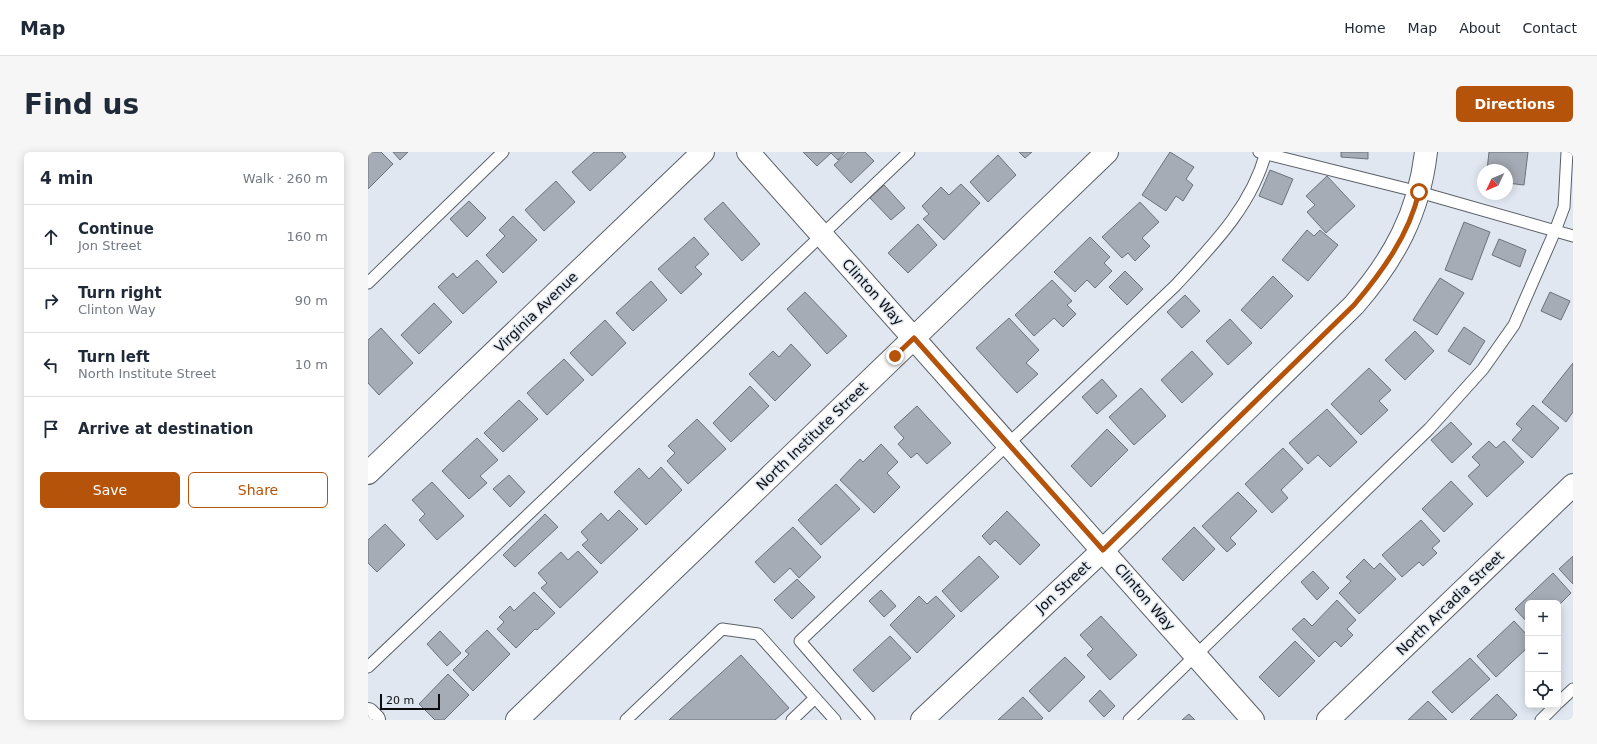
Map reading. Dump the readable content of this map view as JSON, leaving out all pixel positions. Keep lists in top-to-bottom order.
{
  "streets": {
    "street": [
      "Clinton Way",
      "Virginia Avenue",
      "North Institute Street",
      "Jon Street",
      "North Arcadia Street"
    ]
  },
  "crossings": [
    ["Clinton Way", "North Institute Street"],
    ["Clinton Way", "Jon Street"]
  ],
  "scale_bar": "20 m",
  "north": "bottom left",
  "page": {
    "header": "Map",
    "nav": [
      "Home",
      "Map",
      "About",
      "Contact"
    ],
    "buttons": [
      "Directions",
      ["Save", "Share"]
    ],
    "title": "Find us",
    "heading": ["4 min", "Walk · 260 m"],
    "list": [
      ["Continue", "Jon Street", "160 m"],
      ["Turn right", "Clinton Way", "90 m"],
      ["Turn left", "North Institute Street", "10 m"],
      "Arrive at destination"
    ],
    "map_buttons": ["+", "−"],
    "scale": "20 m"
  }
}
